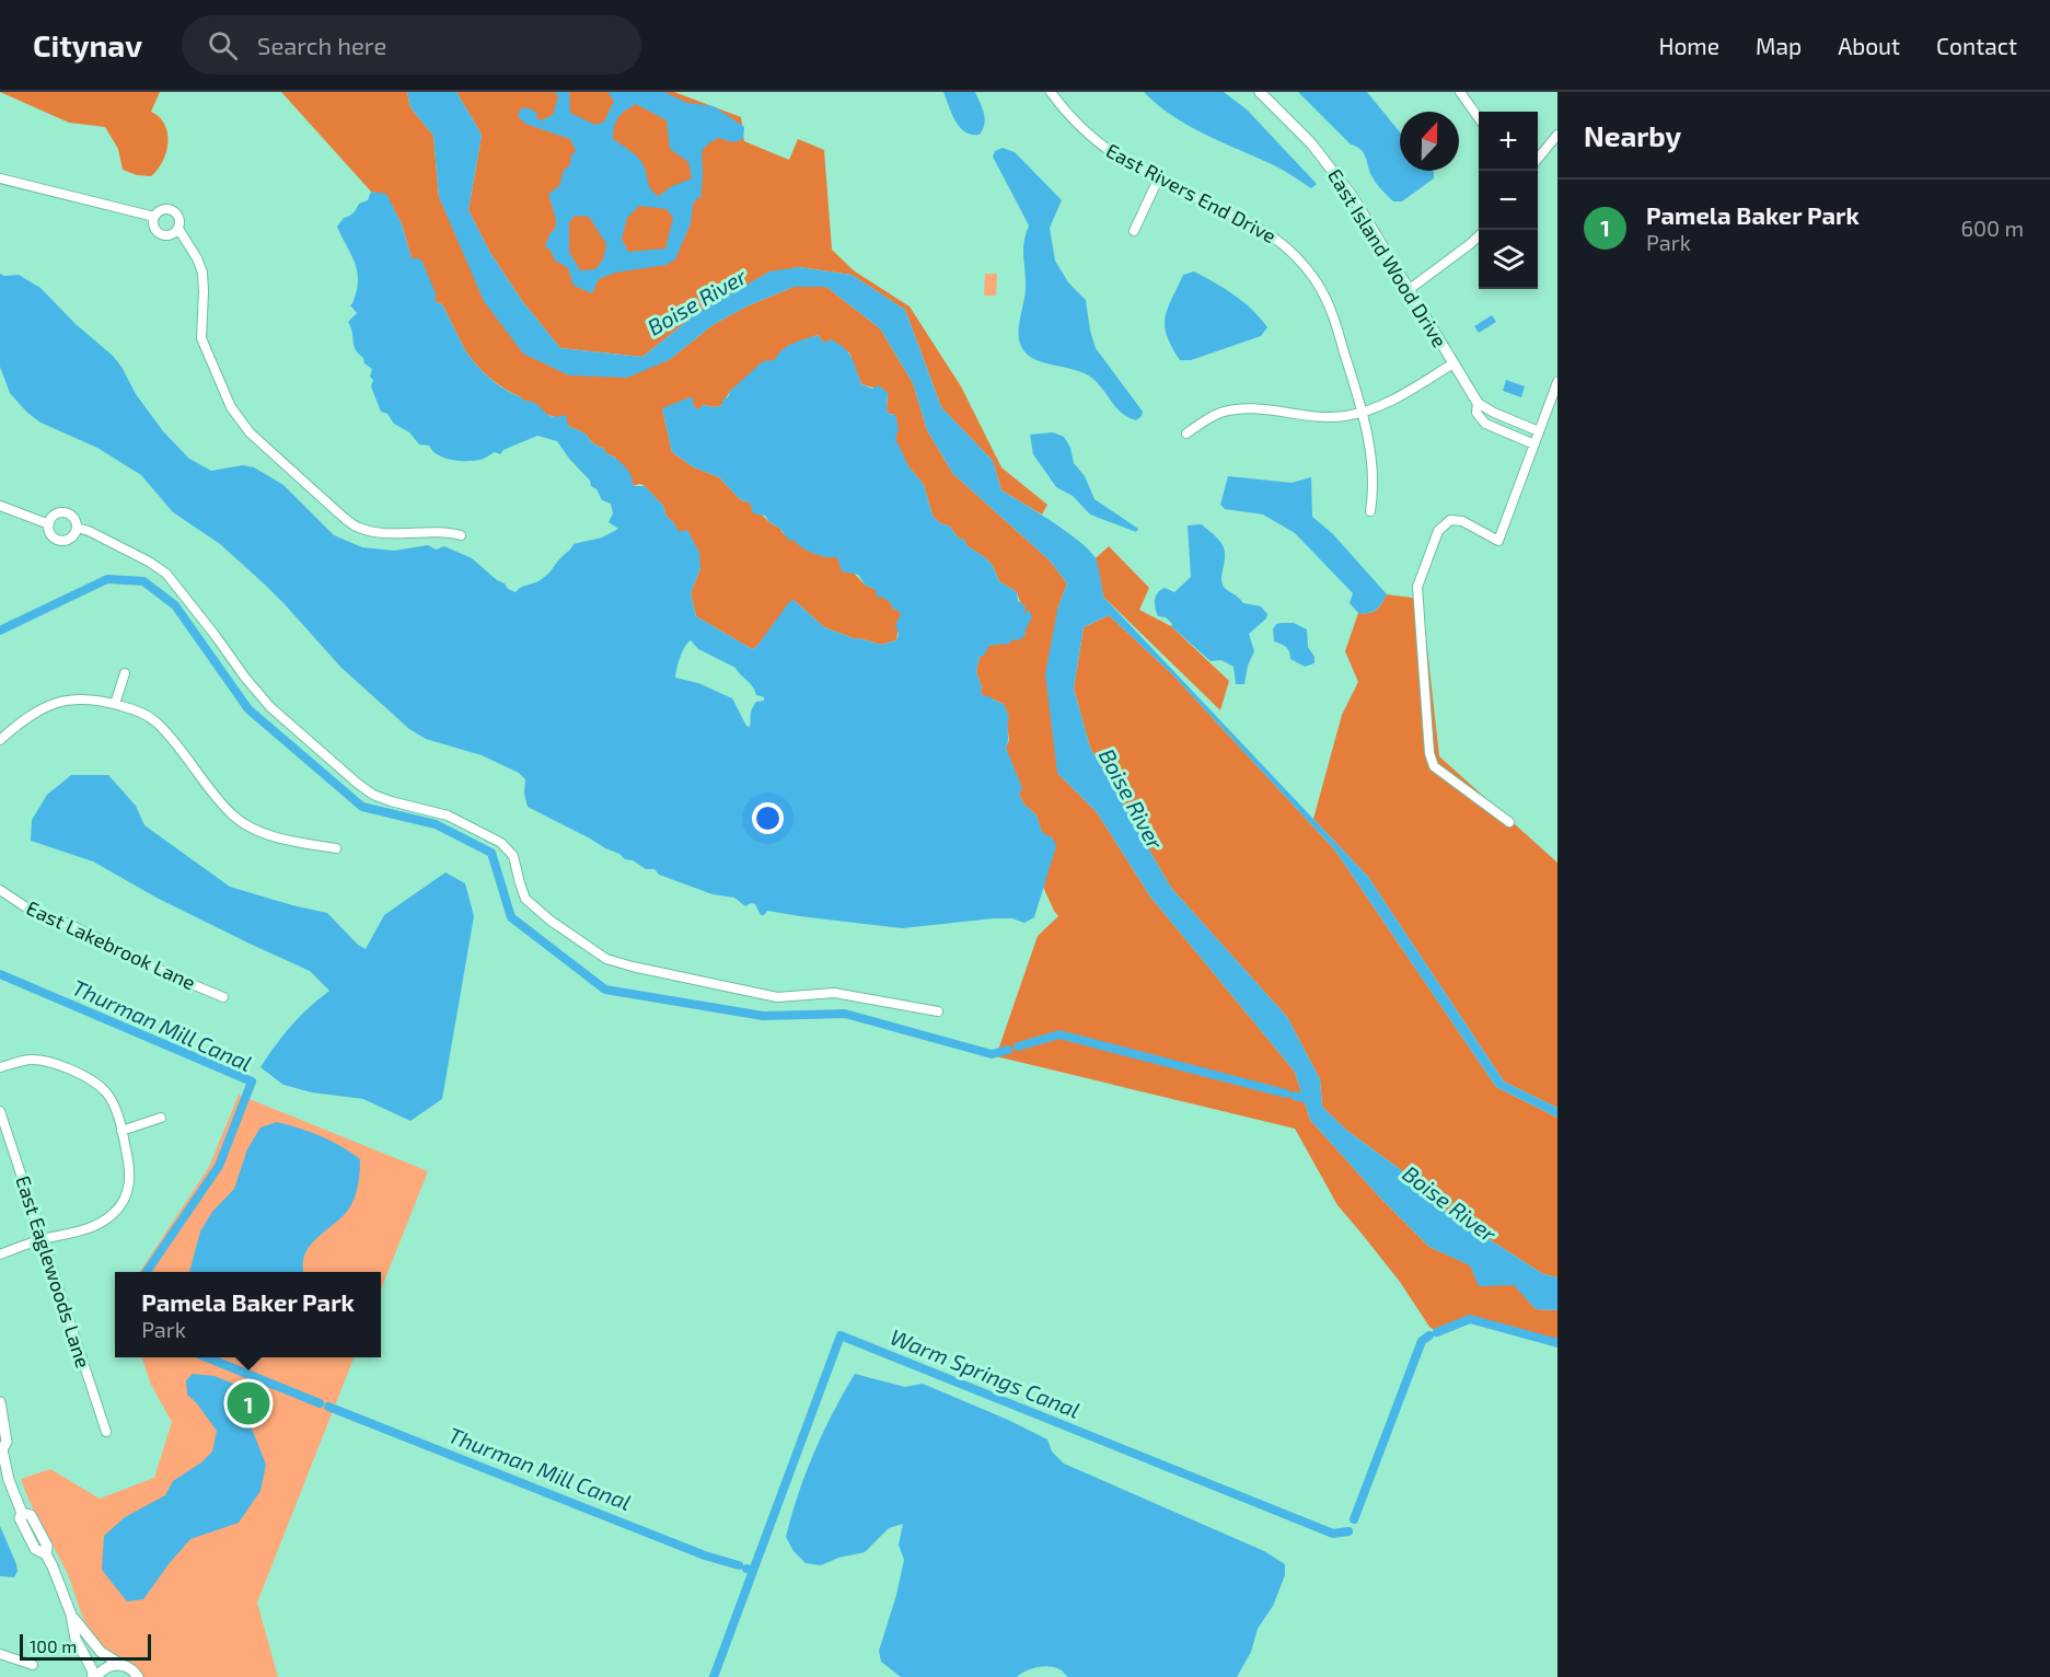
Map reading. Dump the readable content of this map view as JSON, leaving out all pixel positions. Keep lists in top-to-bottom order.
{
  "streets": {
    "street": [
      "East Rivers End Drive",
      "East Island Wood Drive",
      "East Lakebrook Lane",
      "East Eaglewoods Lane"
    ]
  },
  "water": ["Boise River", "Thurman Mill Canal", "Warm Springs Canal"],
  "scale_bar": "100 m",
  "north": "top",
  "page": {
    "header": "Citynav",
    "search": "Search here",
    "nav": [
      "Home",
      "Map",
      "About",
      "Contact"
    ],
    "heading": "Nearby",
    "map_buttons": ["+", "−"],
    "list": [
      {
        "mark": "1",
        "name": "Pamela Baker Park",
        "note": "Park",
        "value": "600 m"
      }
    ],
    "popup": ["Pamela Baker Park", "Park"],
    "pins": "1",
    "scale": "100 m"
  }
}
